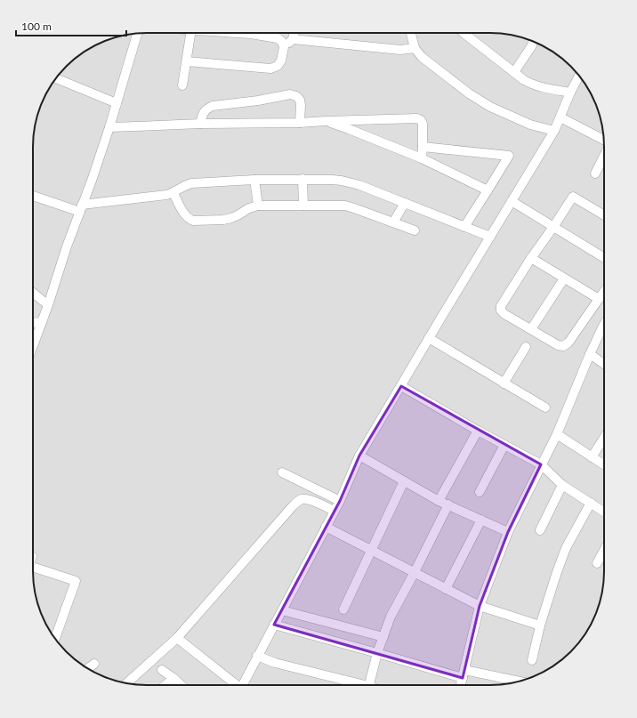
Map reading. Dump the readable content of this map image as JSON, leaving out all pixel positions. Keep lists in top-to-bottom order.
{
  "scale_bar": "100 m"
}
